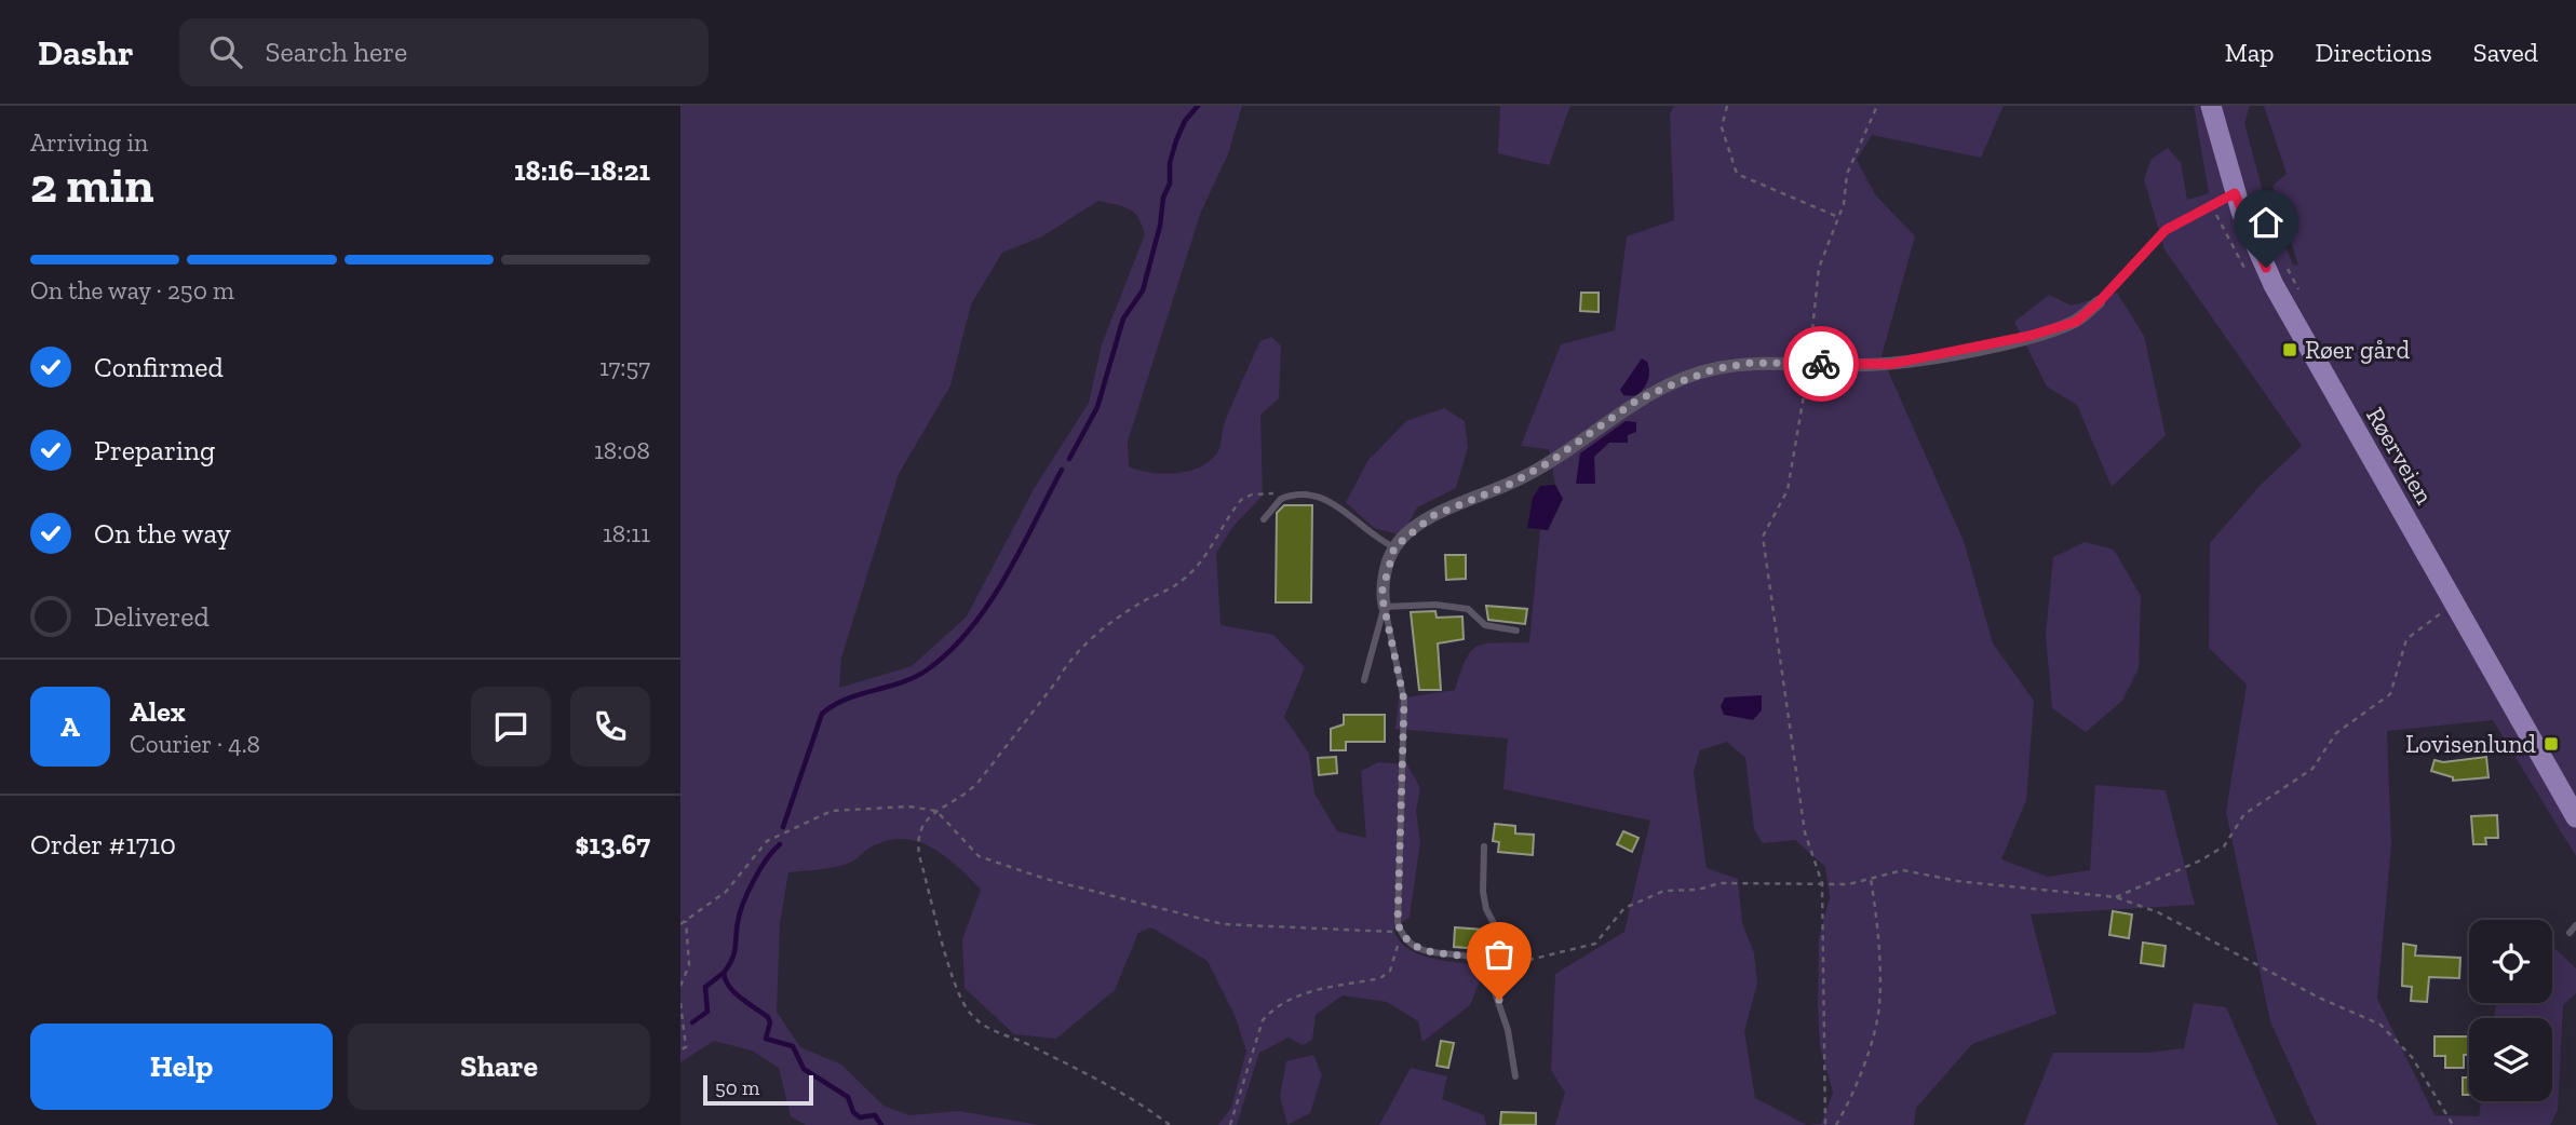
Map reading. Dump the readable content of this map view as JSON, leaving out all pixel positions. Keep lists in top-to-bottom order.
{
  "streets": {
    "main road": ["Røerveien"]
  },
  "places": {
    "transit": ["Røer gård", "Lovisenlund"]
  },
  "scale_bar": "50 m",
  "page": {
    "header": "Dashr",
    "search": "Search here",
    "nav": ["Map", "Directions", "Saved"],
    "heading": ["2 min", "Arriving in", "18:16–18:21"],
    "panel": [
      "Alex",
      "Courier · 4.8",
      "Order #1710",
      "$13.67"
    ],
    "bar": "On the way · 250 m",
    "list": [
      ["Confirmed", "17:57"],
      ["Preparing", "18:08"],
      ["On the way", "18:11"],
      "Delivered"
    ],
    "round": "A",
    "buttons": ["Help", "Share"],
    "scale": "50 m"
  }
}
